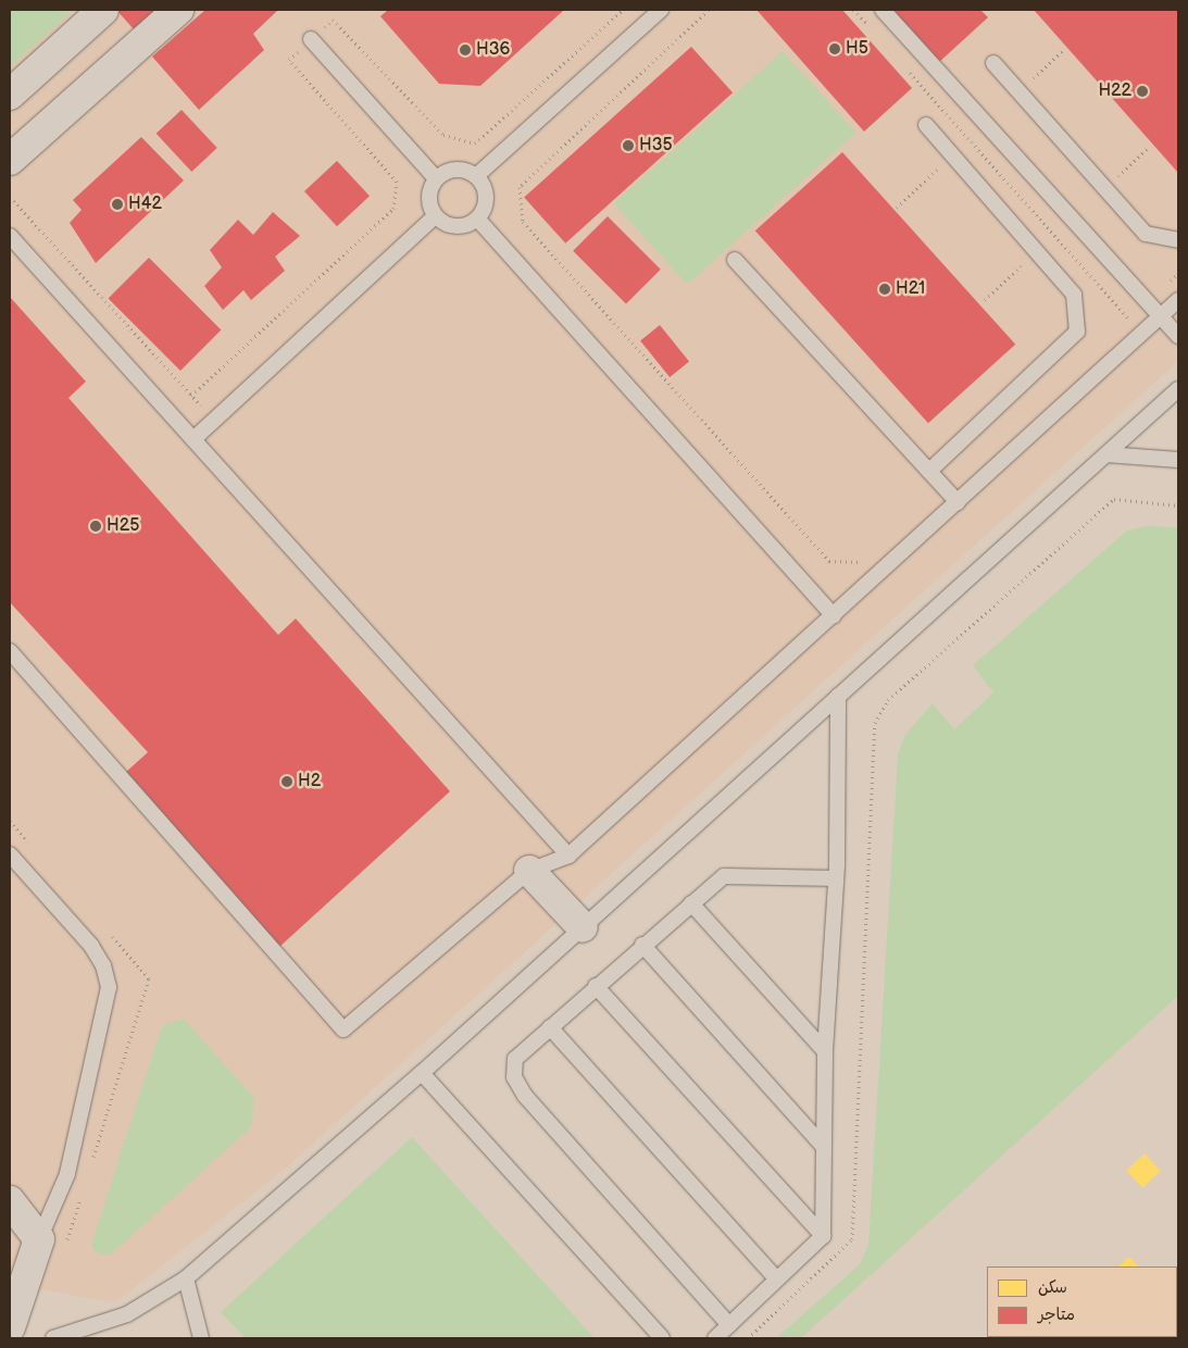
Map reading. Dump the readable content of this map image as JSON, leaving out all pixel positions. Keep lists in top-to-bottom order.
{
  "places": [
    "H5",
    "H36",
    "H22",
    "H35",
    "H42",
    "H21",
    "H25",
    "H2"
  ],
  "legend": ["سكن", "متاجر"]
}
